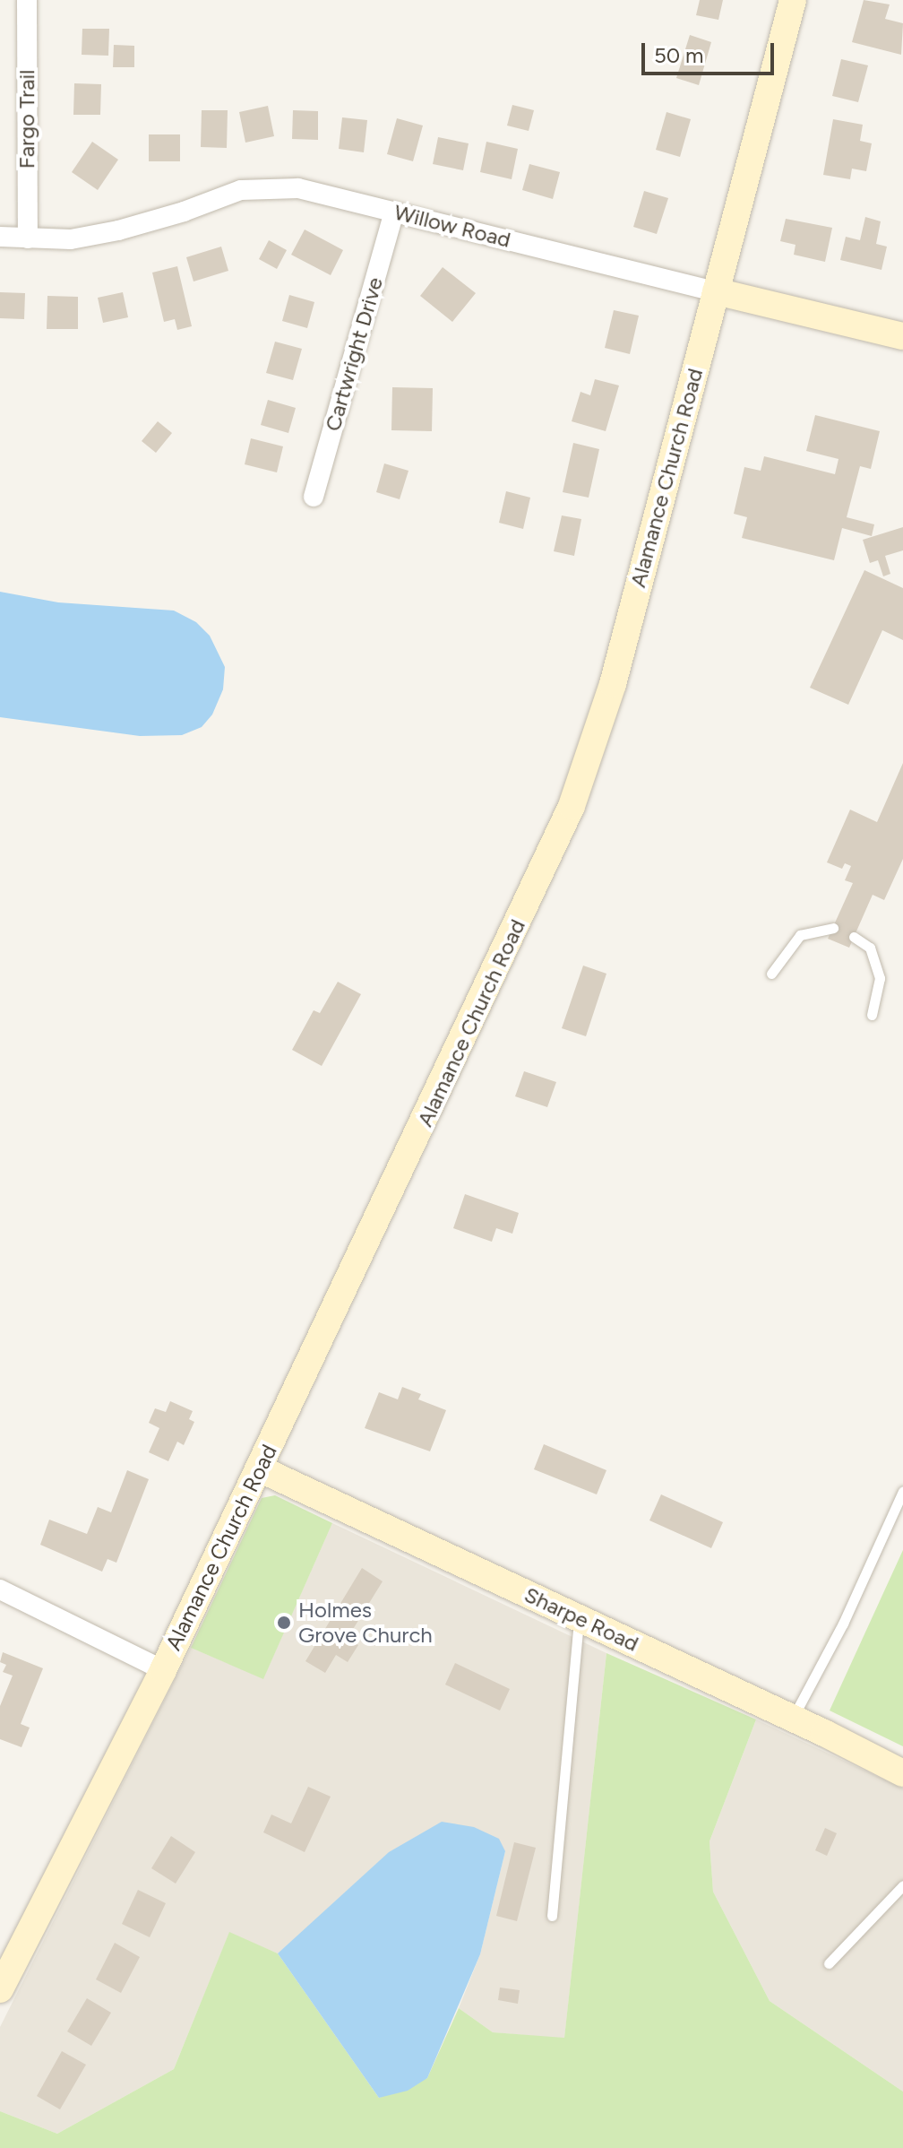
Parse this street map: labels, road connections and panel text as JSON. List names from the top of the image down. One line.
{"streets":{"main road":["Willow Road","Alamance Church Road","Sharpe Road"],"street":["Fargo Trail","Cartwright Drive"]},"crossings":[["Fargo Trail","Willow Road"],["Willow Road","Cartwright Drive"],["Willow Road","Alamance Church Road"],["Alamance Church Road","Sharpe Road"]],"places":["Holmes Grove Church"],"scale_bar":"50 m"}
